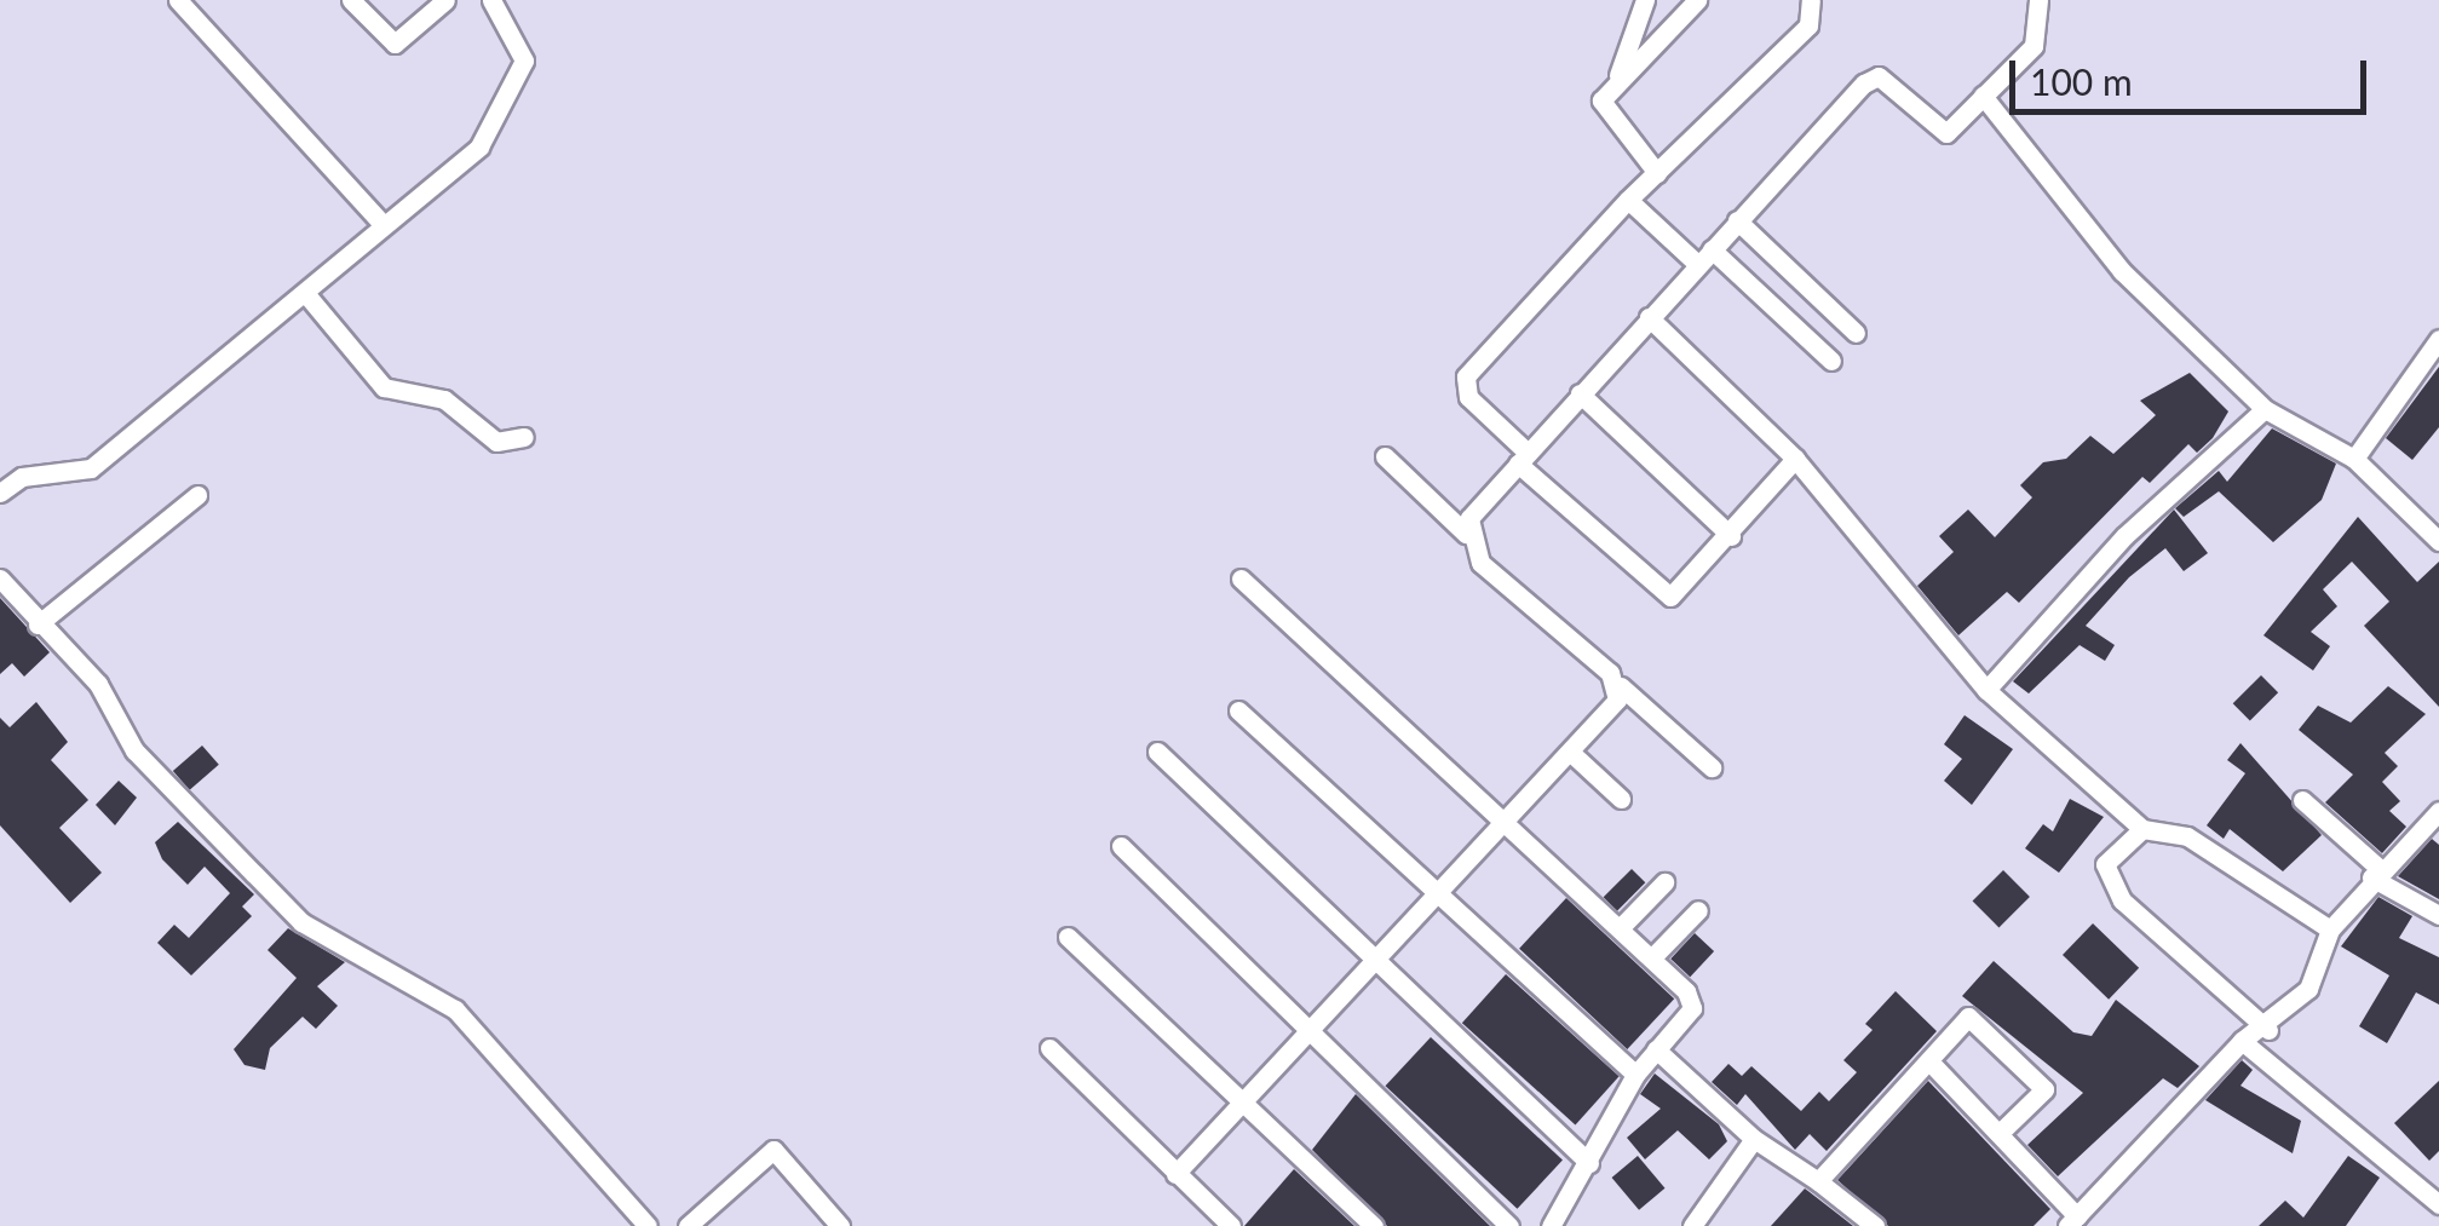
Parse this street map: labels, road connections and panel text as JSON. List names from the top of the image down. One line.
{"scale_bar":"100 m"}
